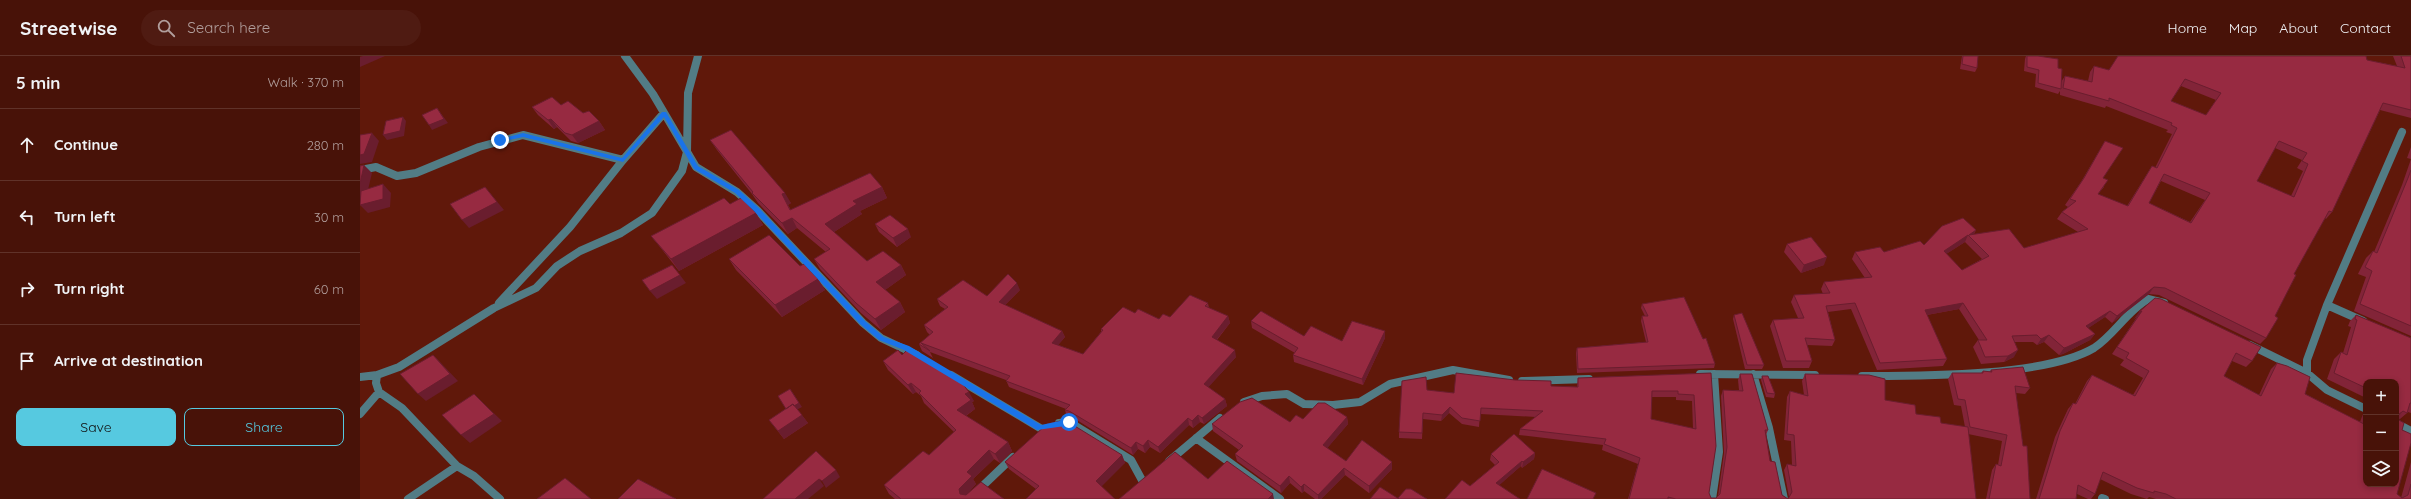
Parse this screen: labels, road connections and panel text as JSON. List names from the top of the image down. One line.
{"page":{"header":"Streetwise","search":"Search here","nav":["Home","Map","About","Contact"],"heading":["5 min","Walk · 370 m"],"list":[["Continue","280 m"],["Turn left","30 m"],["Turn right","60 m"],"Arrive at destination"],"map_buttons":["+","−"],"buttons":["Save","Share"]}}
